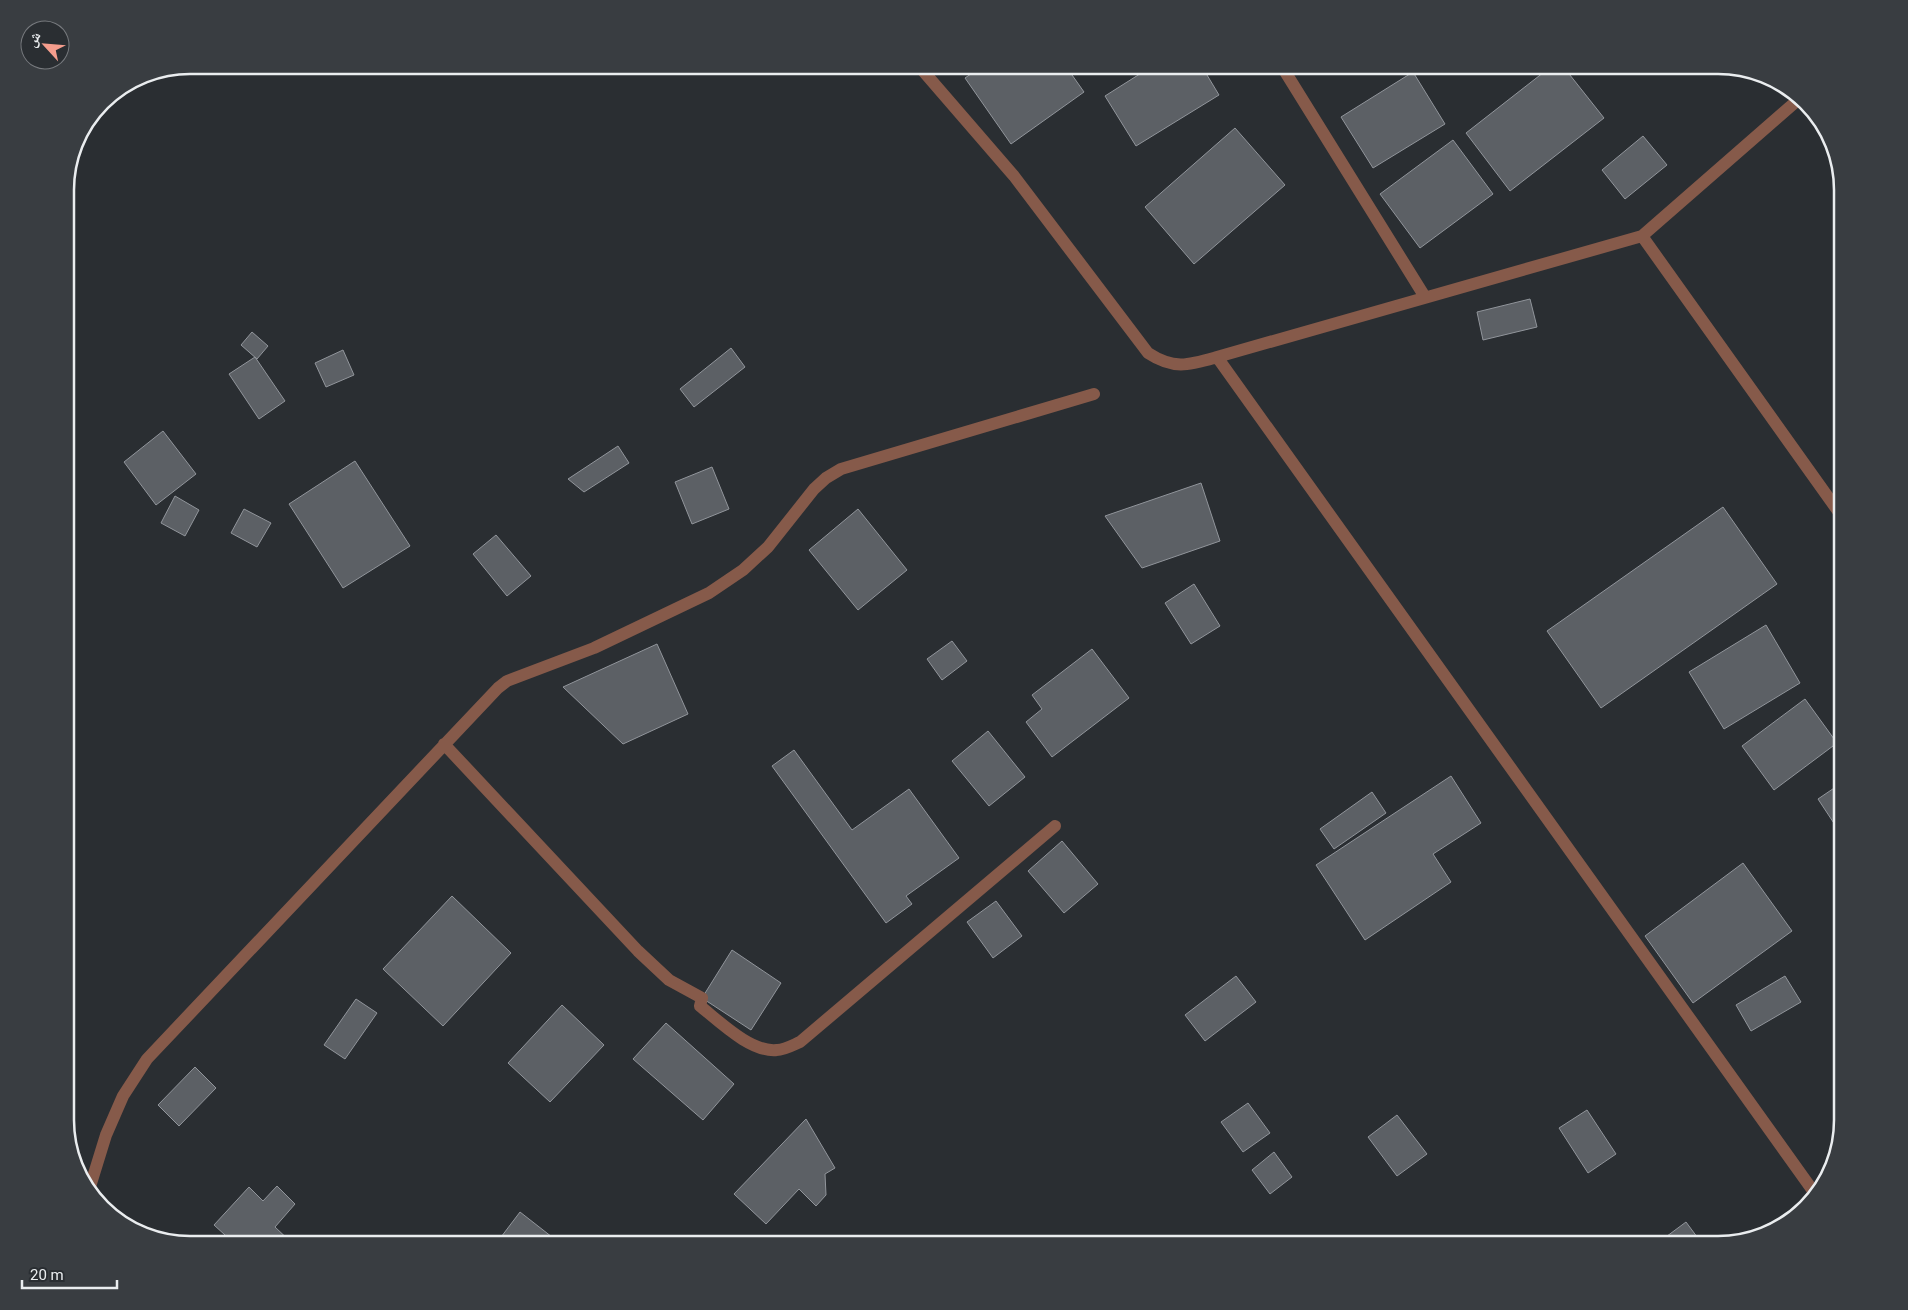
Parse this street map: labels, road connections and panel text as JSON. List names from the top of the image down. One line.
{"scale_bar":"20 m","north":"top left"}
